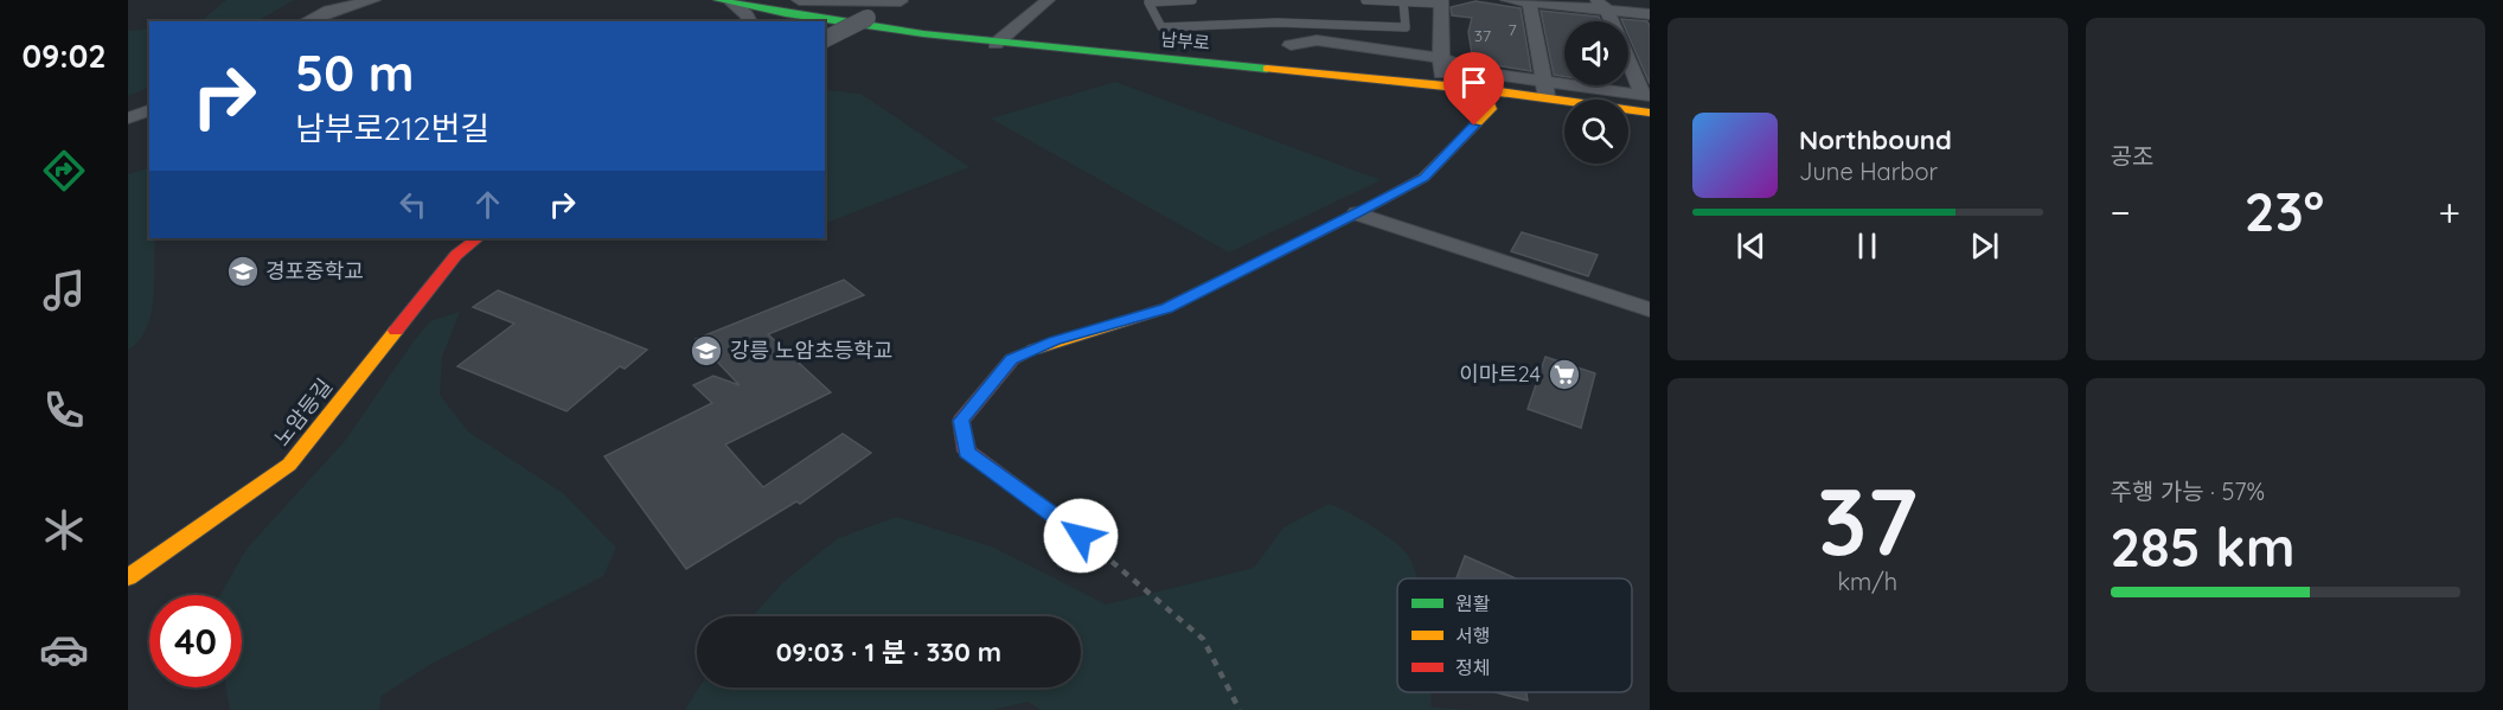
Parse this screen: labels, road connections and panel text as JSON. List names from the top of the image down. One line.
{"streets":{"street":["남부로","노암등길"]},"places":{"school or university":["경포중학교","강릉 노암초등학교"],"supermarket":["이마트24"]},"house_numbers":["7","37"],"legend":["원활","서행","정체"],"page":{"tabs":"09:02","tile":["공조",["37","km/h"],["주행 가능 · 57%","285 km"]],"turn":["50 m","남부로212번길"],"song":["Northbound","June Harbor"],"heat":["−","23°","+"],"limit":"40","trip":"09:03 · 1 분 · 330 m"}}
